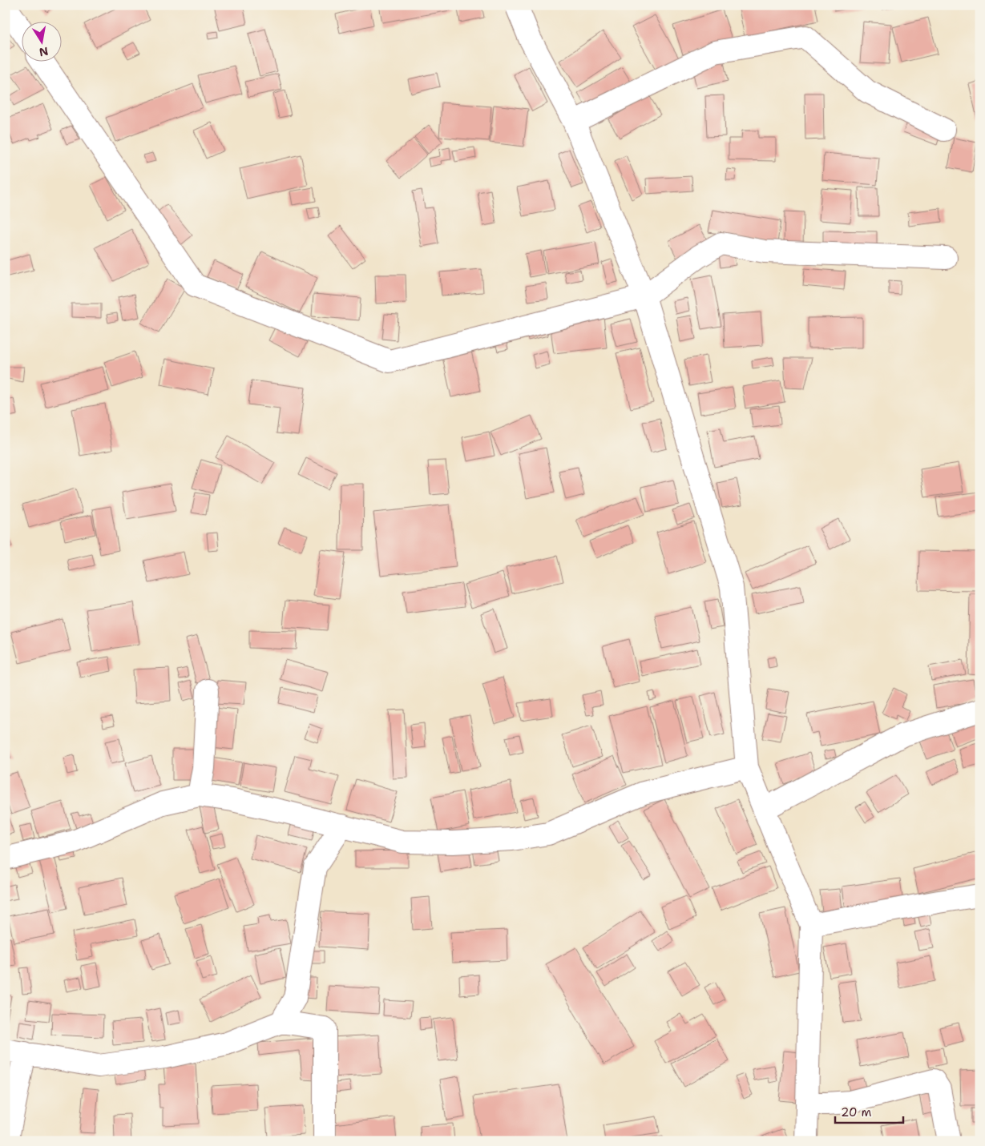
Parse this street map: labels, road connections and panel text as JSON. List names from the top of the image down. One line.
{"scale_bar":"20 m","north":"bottom"}
